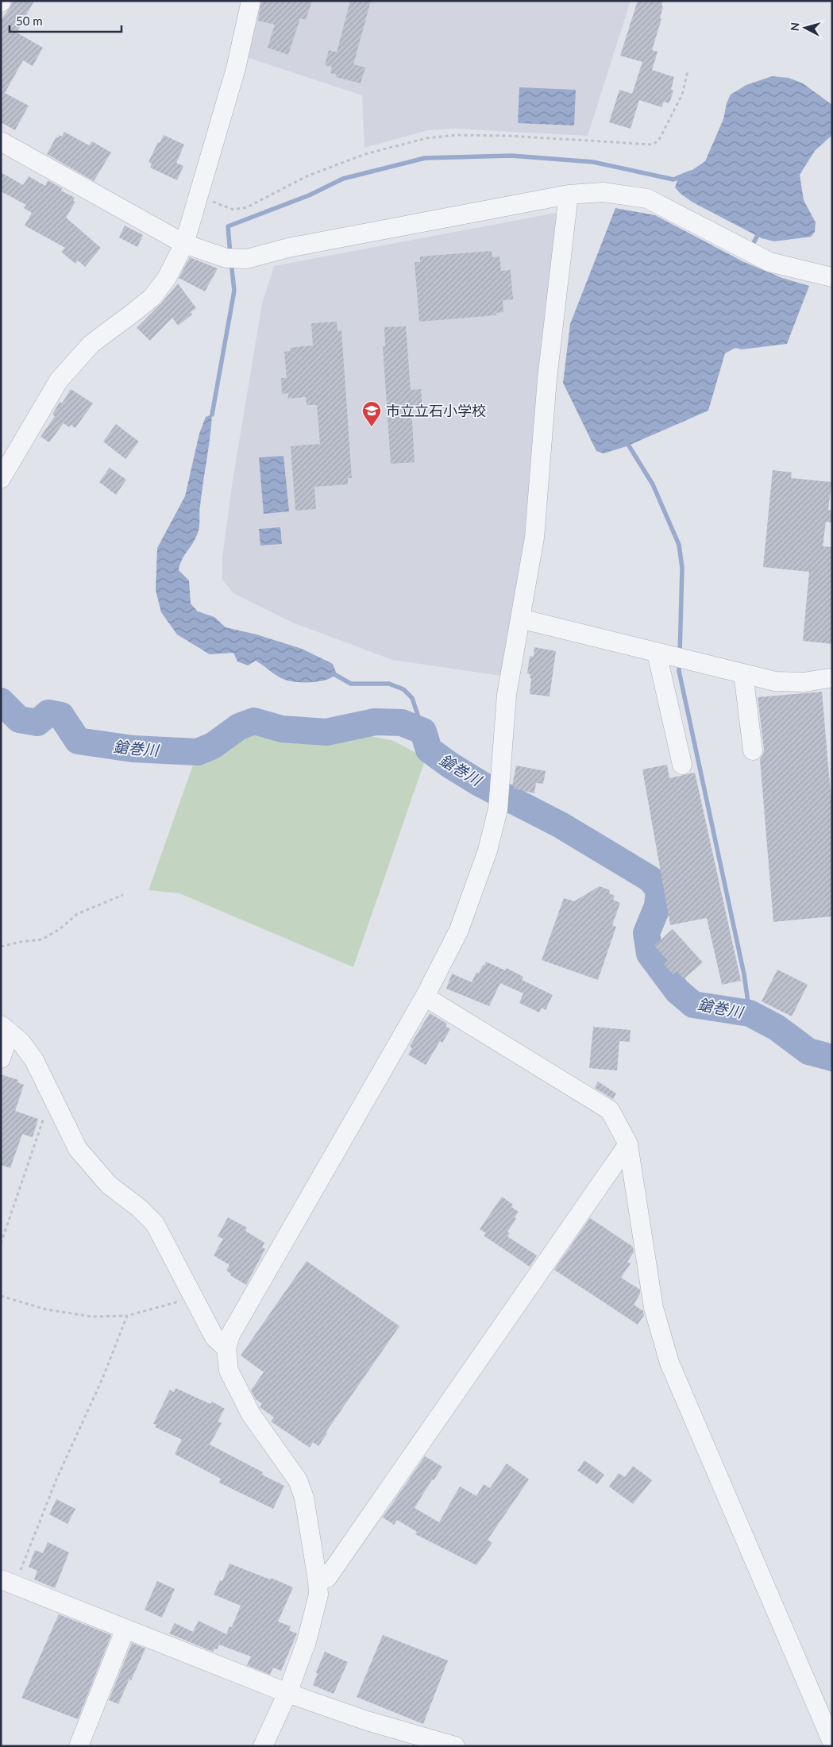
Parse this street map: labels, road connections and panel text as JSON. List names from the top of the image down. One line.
{"water":["鎗巻川"],"places":{"school or university":["市立立石小学校"]},"scale_bar":"50 m","north":"left"}
